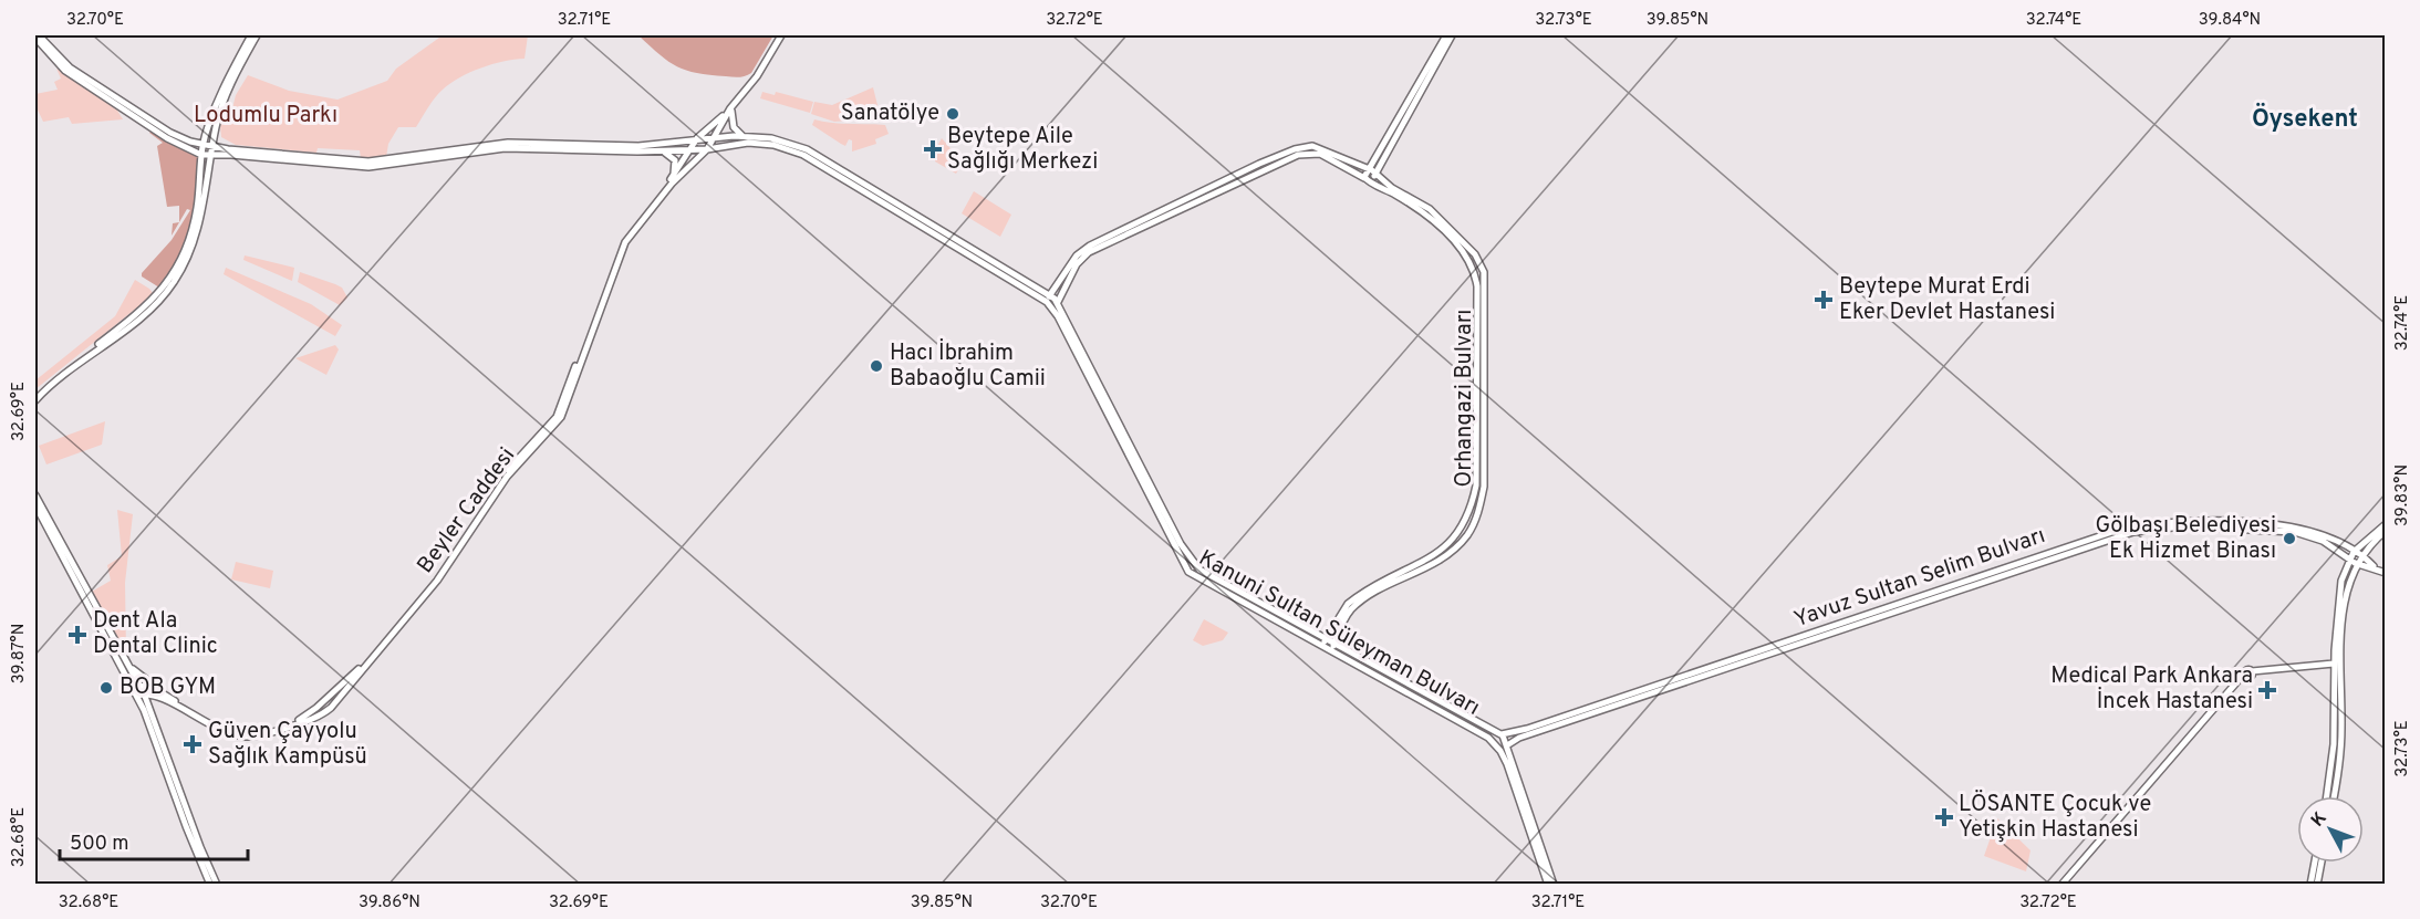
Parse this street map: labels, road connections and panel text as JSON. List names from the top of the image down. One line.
{"streets":{"main road":["Orhangazi Bulvarı","Beyler Caddesi","Yavuz Sultan Selim Bulvarı","Kanuni Sultan Süleyman Bulvarı"]},"crossings":[["Orhangazi Bulvarı","Kanuni Sultan Süleyman Bulvarı"],["Yavuz Sultan Selim Bulvarı","Kanuni Sultan Süleyman Bulvarı"]],"districts":["Öysekent"],"parks":["Lodumlu Parkı"],"places":{"other":["Sanatölye","Hacı İbrahim Babaoğlu Camii","Gölbaşı Belediyesi Ek Hizmet Binası","BOB GYM"],"health":["Beytepe Aile Sağlığı Merkezi","Beytepe Murat Erdi Eker Devlet Hastanesi","Dent Ala Dental Clinic","Medical Park Ankara İncek Hastanesi","Güven Çayyolu Sağlık Kampüsü","LÖSANTE Çocuk ve Yetişkin Hastanesi"]},"scale_bar":"500 m","north":"top left","coordinates":["32.70°E","32.71°E","32.72°E","32.73°E","39.85°N","32.74°E","39.84°N","32.69°E","39.83°N","39.87°N","32.68°E","39.86°N"]}
